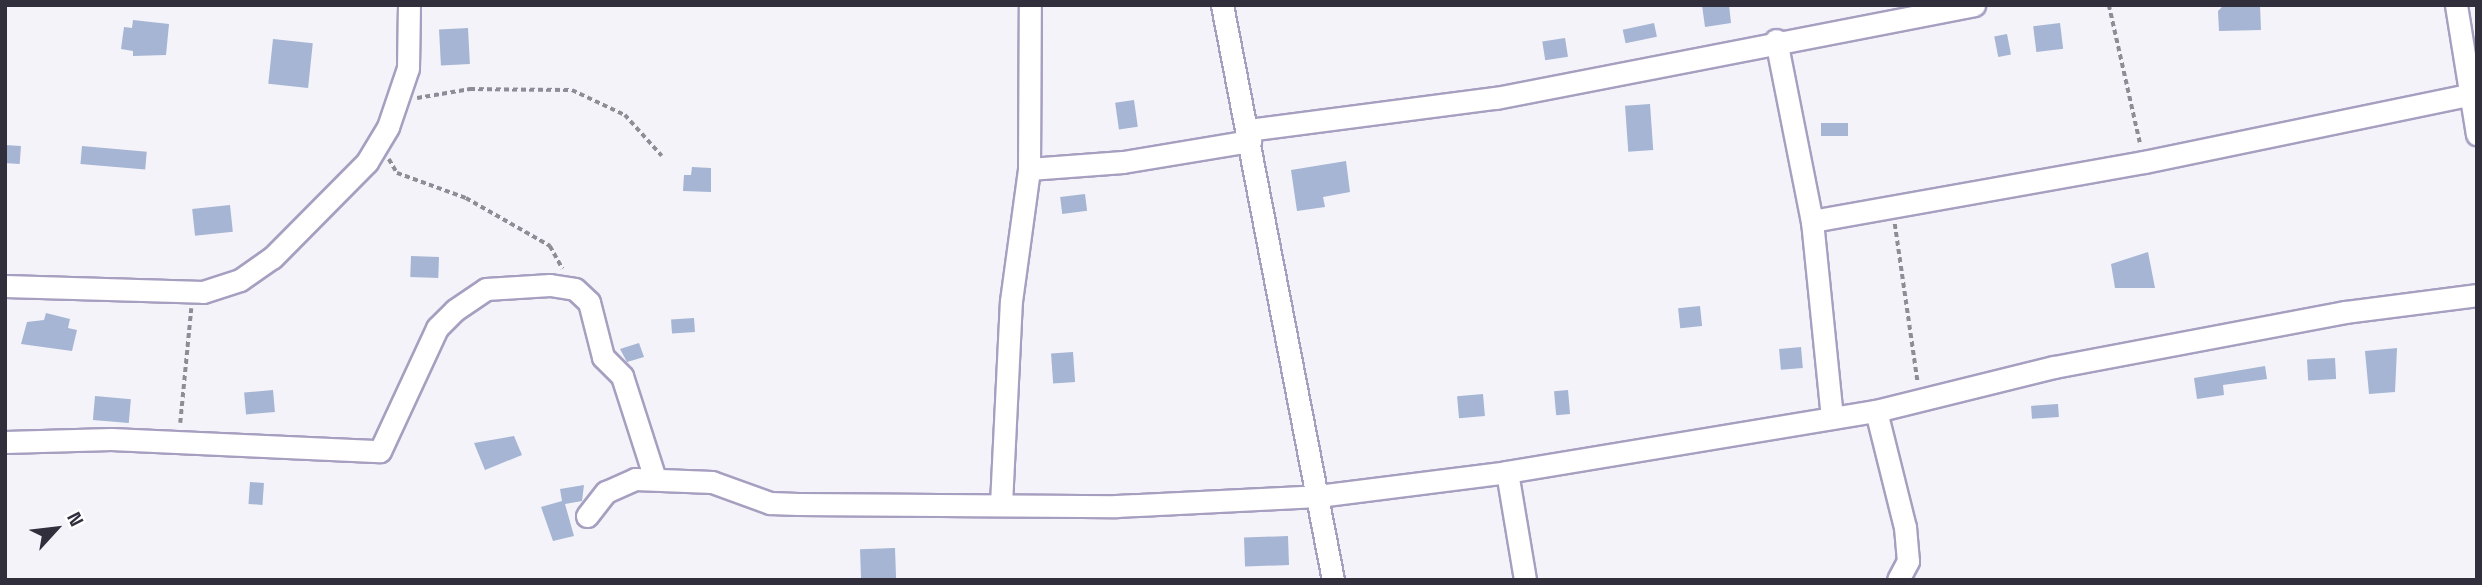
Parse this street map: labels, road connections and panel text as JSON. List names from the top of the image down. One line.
{"north":"top right"}
